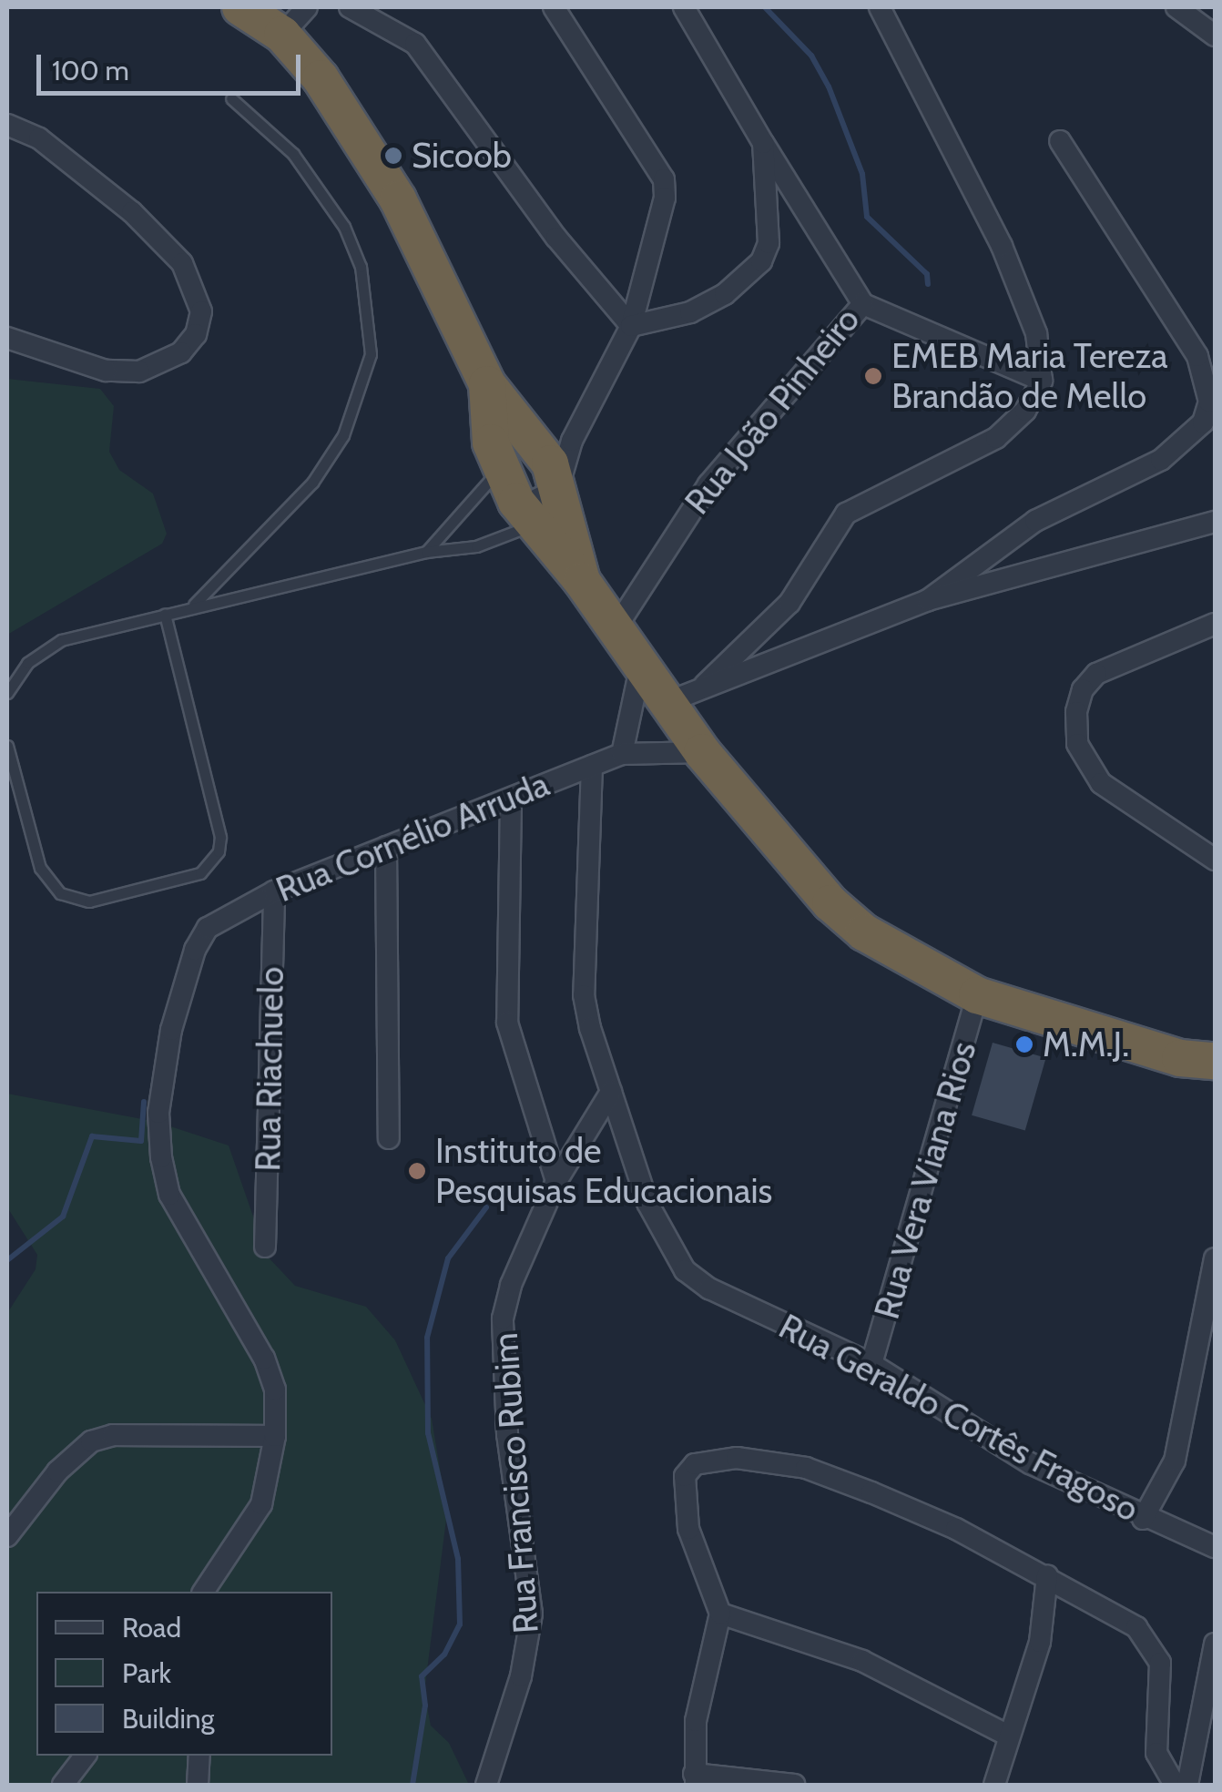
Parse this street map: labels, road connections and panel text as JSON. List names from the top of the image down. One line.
{"streets":{"street":["Rua João Pinheiro","Rua Cornélio Arruda","Rua Riachuelo","Rua Vera Viana Rios","Rua Geraldo Cortês Fragoso","Rua Francisco Rubim"]},"crossings":[["Rua Cornélio Arruda","Rua Riachuelo"],["Rua Cornélio Arruda","Rua Geraldo Cortês Fragoso"],["Rua Vera Viana Rios","Rua Geraldo Cortês Fragoso"],["Rua Geraldo Cortês Fragoso","Rua Francisco Rubim"]],"places":["Sicoob","EMEB Maria Tereza Brandão de Mello","M.M.J.","Instituto de Pesquisas Educacionais"],"legend":["Road","Park","Building"],"scale_bar":"100 m"}
